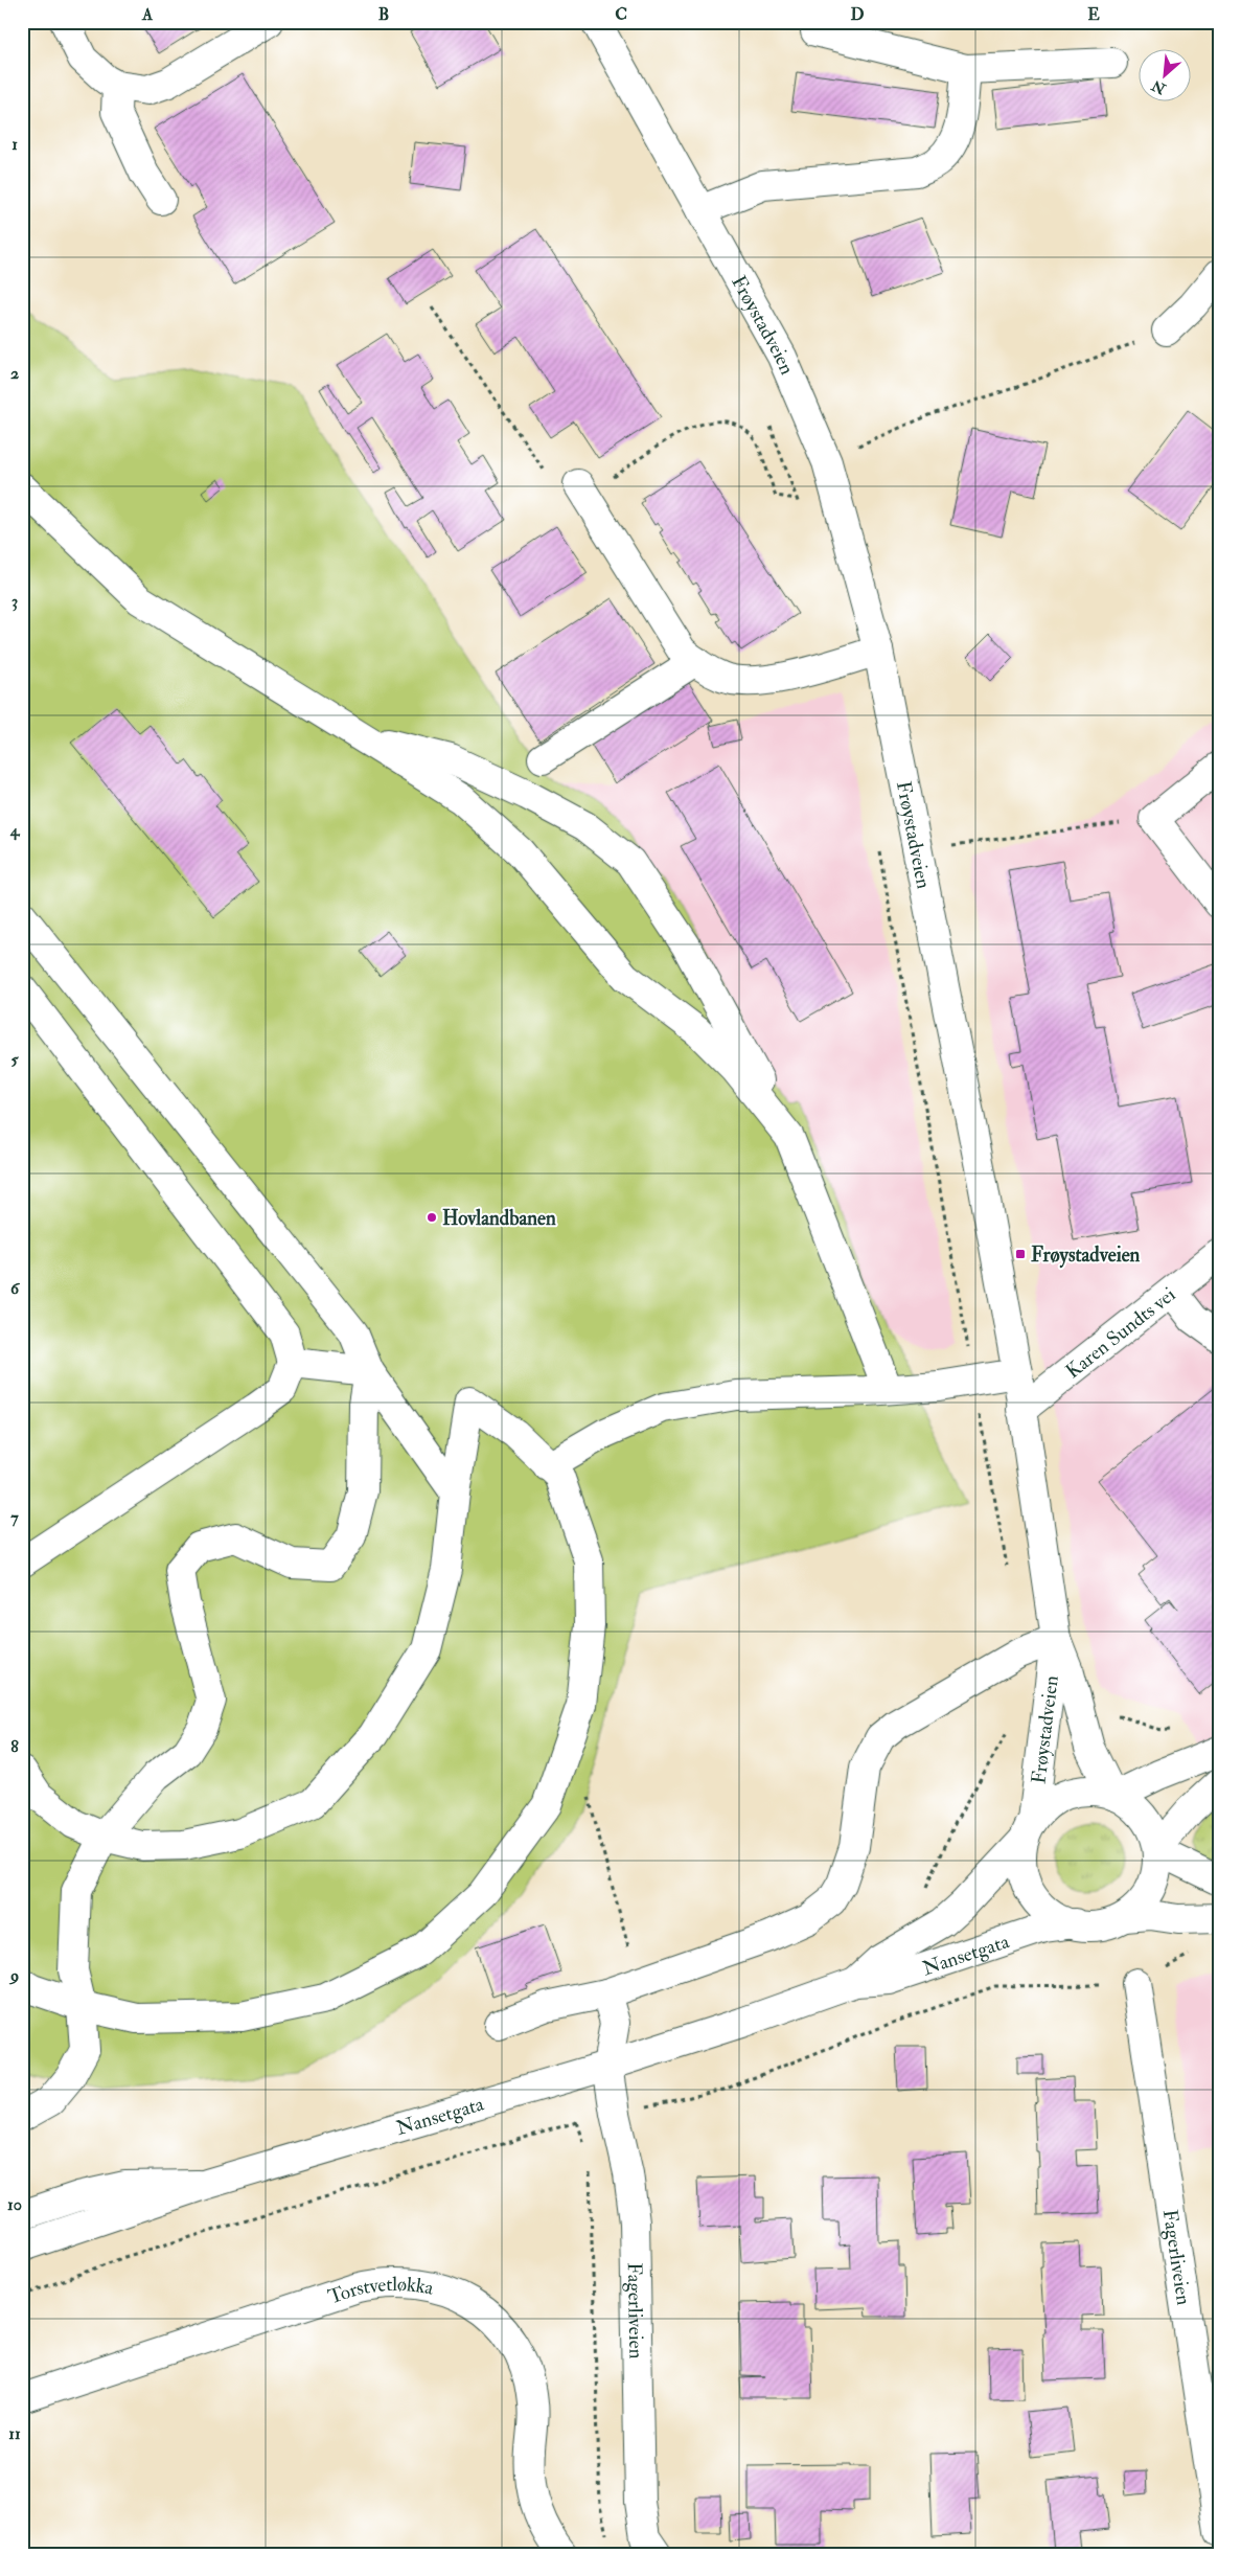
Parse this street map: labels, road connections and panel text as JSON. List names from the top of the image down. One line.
{"streets":{"street":["Frøystadveien","Karen Sundts vei","Nansetgata","Fagerliveien","Torstvetløkka"]},"crossings":[["Frøystadveien","Karen Sundts vei"],["Frøystadveien","Nansetgata"],["Nansetgata","Fagerliveien"]],"places":{"other":["Hovlandbanen"],"transit":["Frøystadveien"]},"north":"bottom left","grid":{"columns":["A","B","C","D","E"],"rows":["1","2","3","4","5","6","7","8","9","10","11"]}}
